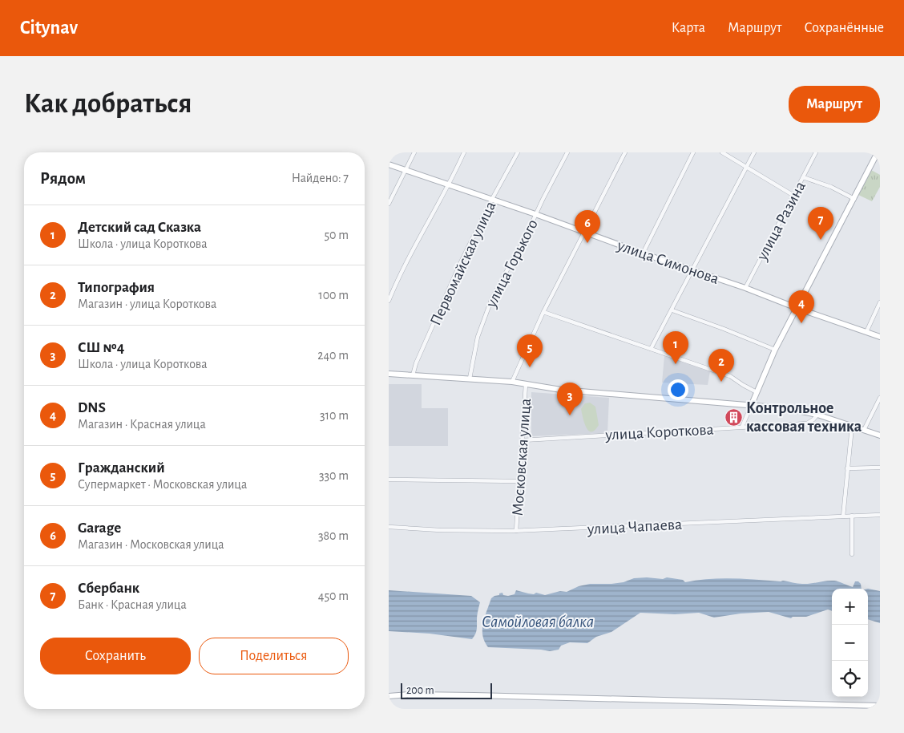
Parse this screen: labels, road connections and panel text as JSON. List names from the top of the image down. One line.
{"streets":{"street":["улица Разина","улица Симонова","Первомайская улица","улица Горького","улица Короткова","Московская улица","улица Чапаева"]},"crossings":[["улица Разина","улица Симонова"],["улица Симонова","Первомайская улица"],["улица Симонова","улица Горького"],["улица Симонова","Московская улица"],["улица Короткова","Московская улица"],["Московская улица","улица Чапаева"]],"water":["Самойловая балка"],"places":{"building":["Контрольное кассовая техника"]},"scale_bar":"200 m","page":{"header":"Citynav","nav":["Карта","Маршрут","Сохранённые"],"buttons":["Маршрут",["Сохранить","Поделиться"]],"title":"Как добраться","heading":["Рядом","Найдено: 7"],"list":[{"mark":"1","name":"Детский сад Сказка","note":"Школа · улица Короткова","value":"50 m"},{"mark":"2","name":"Типография","note":"Магазин · улица Короткова","value":"100 m"},{"mark":"3","name":"СШ №4","note":"Школа · улица Короткова","value":"240 m"},{"mark":"4","name":"DNS","note":"Магазин · Красная улица","value":"310 m"},{"mark":"5","name":"Гражданский","note":"Супермаркет · Московская улица","value":"330 m"},{"mark":"6","name":"Garage","note":"Магазин · Московская улица","value":"380 m"},{"mark":"7","name":"Сбербанк","note":"Банк · Красная улица","value":"450 m"}],"pins":["7","6","4","1","5","2","3"],"map_buttons":["+","−"],"scale":"200 m"}}
